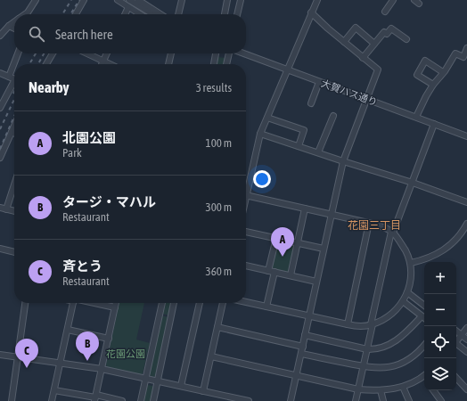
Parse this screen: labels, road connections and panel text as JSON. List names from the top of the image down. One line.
{"streets":{"street":["大賀ハス通り"]},"districts":["花園三丁目"],"parks":["花園公園"],"page":{"search":"Search here","heading":["Nearby","3 results"],"list":[{"mark":"A","name":"北園公園","note":"Park","value":"100 m"},{"mark":"B","name":"タージ・マハル","note":"Restaurant","value":"300 m"},{"mark":"C","name":"斉とう","note":"Restaurant","value":"360 m"}],"pins":["A","B","C"],"map_buttons":["+","−"]}}
